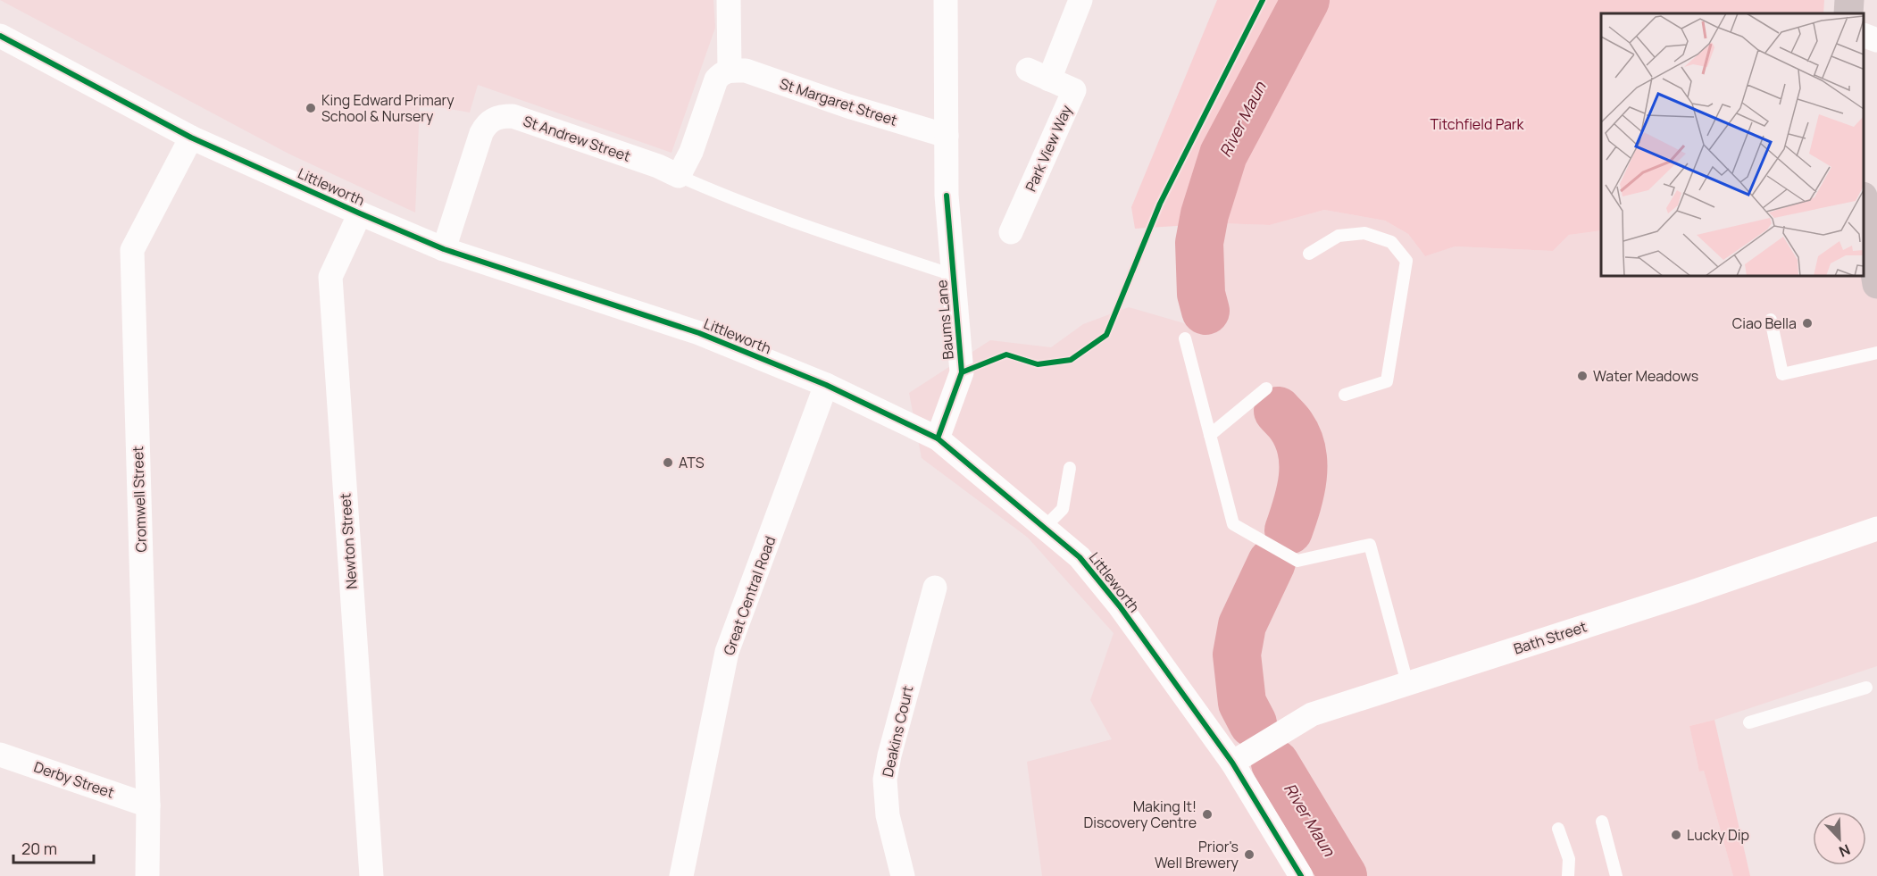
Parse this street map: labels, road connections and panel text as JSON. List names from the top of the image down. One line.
{"streets":{"street":["St Margaret Street","St Andrew Street","Park View Way","Littleworth","Baums Lane","Cromwell Street","Newton Street","Great Central Road","Bath Street","Deakins Court","Derby Street"]},"crossings":[["St Margaret Street","Baums Lane"],["St Andrew Street","Littleworth"],["Littleworth","Baums Lane"],["Littleworth","Cromwell Street"],["Littleworth","Newton Street"],["Littleworth","Great Central Road"],["Littleworth","Bath Street"],["Cromwell Street","Derby Street"]],"water":["River Maun"],"parks":["Titchfield Park"],"places":["King Edward Primary School & Nursery","Ciao Bella","Water Meadows","ATS","Making It! Discovery Centre","Lucky Dip","Prior's Well Brewery"],"scale_bar":"20 m","north":"bottom right"}
